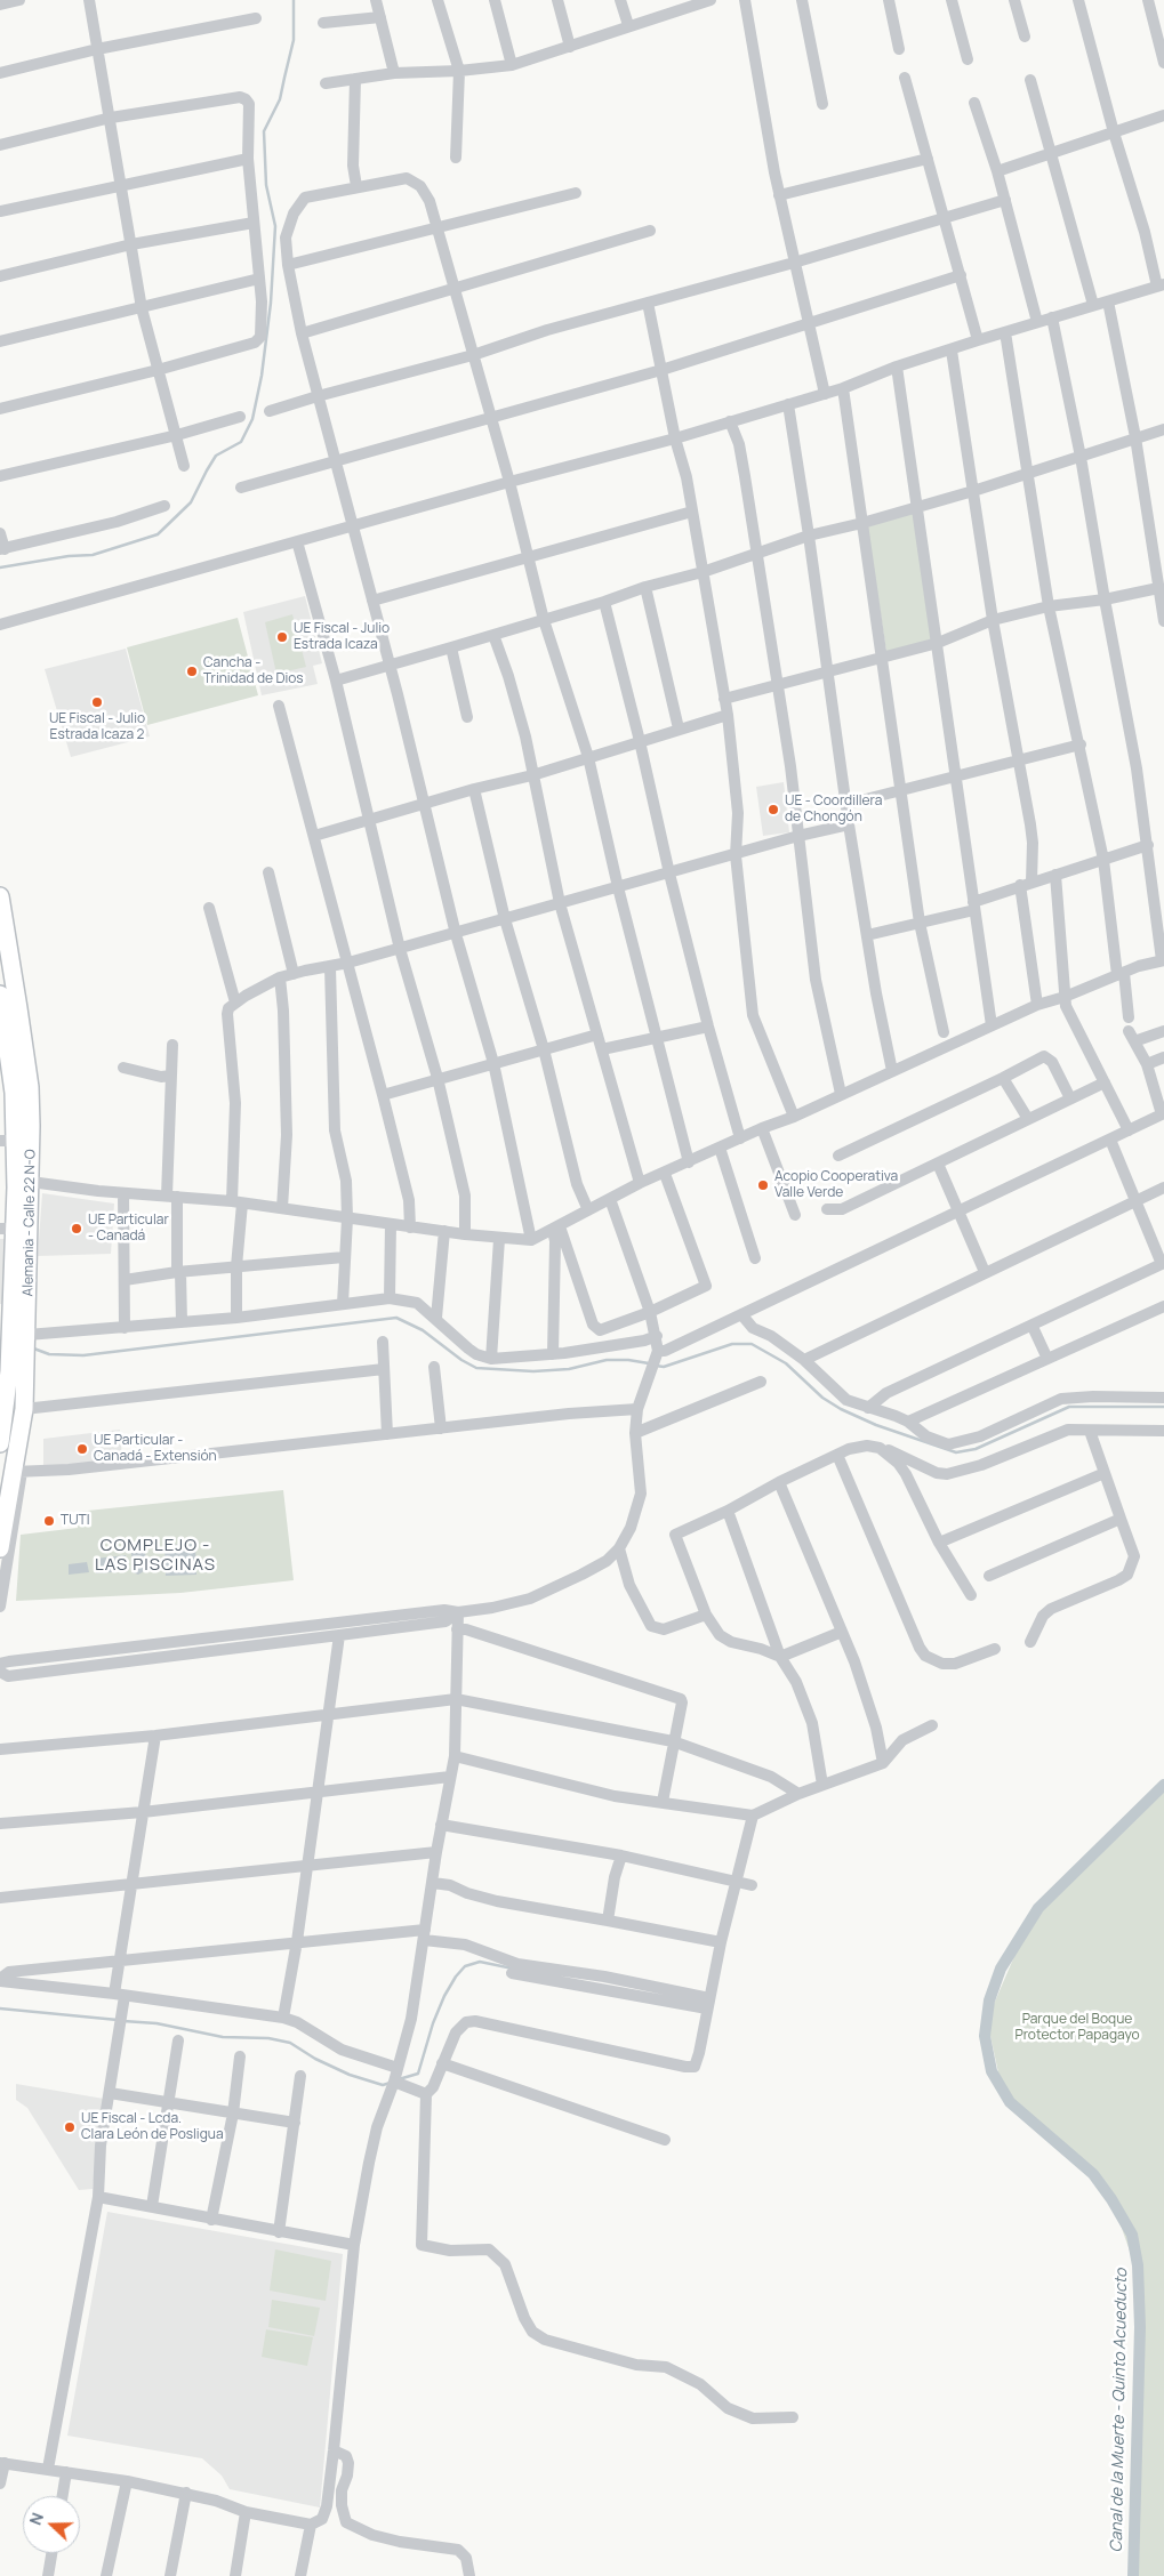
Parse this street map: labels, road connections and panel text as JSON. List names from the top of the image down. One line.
{"streets":{"street":["Alemania - Calle 22 N-O"]},"districts":["COMPLEJO - LAS PISCINAS"],"water":["Canal de la Muerte - Quinto Acueducto"],"parks":["Parque del Boque Protector Papagayo"],"places":["UE Fiscal - Julio Estrada Icaza","Cancha - Trinidad de Dios","UE Fiscal - Julio Estrada Icaza 2","UE - Coordillera de Chongón","Acopio Cooperativa Valle Verde","UE Particular - Canadá","UE Particular - Canadá - Extensión","TUTI","UE Fiscal - Lcda. Clara León de Posligua"],"north":"left"}
